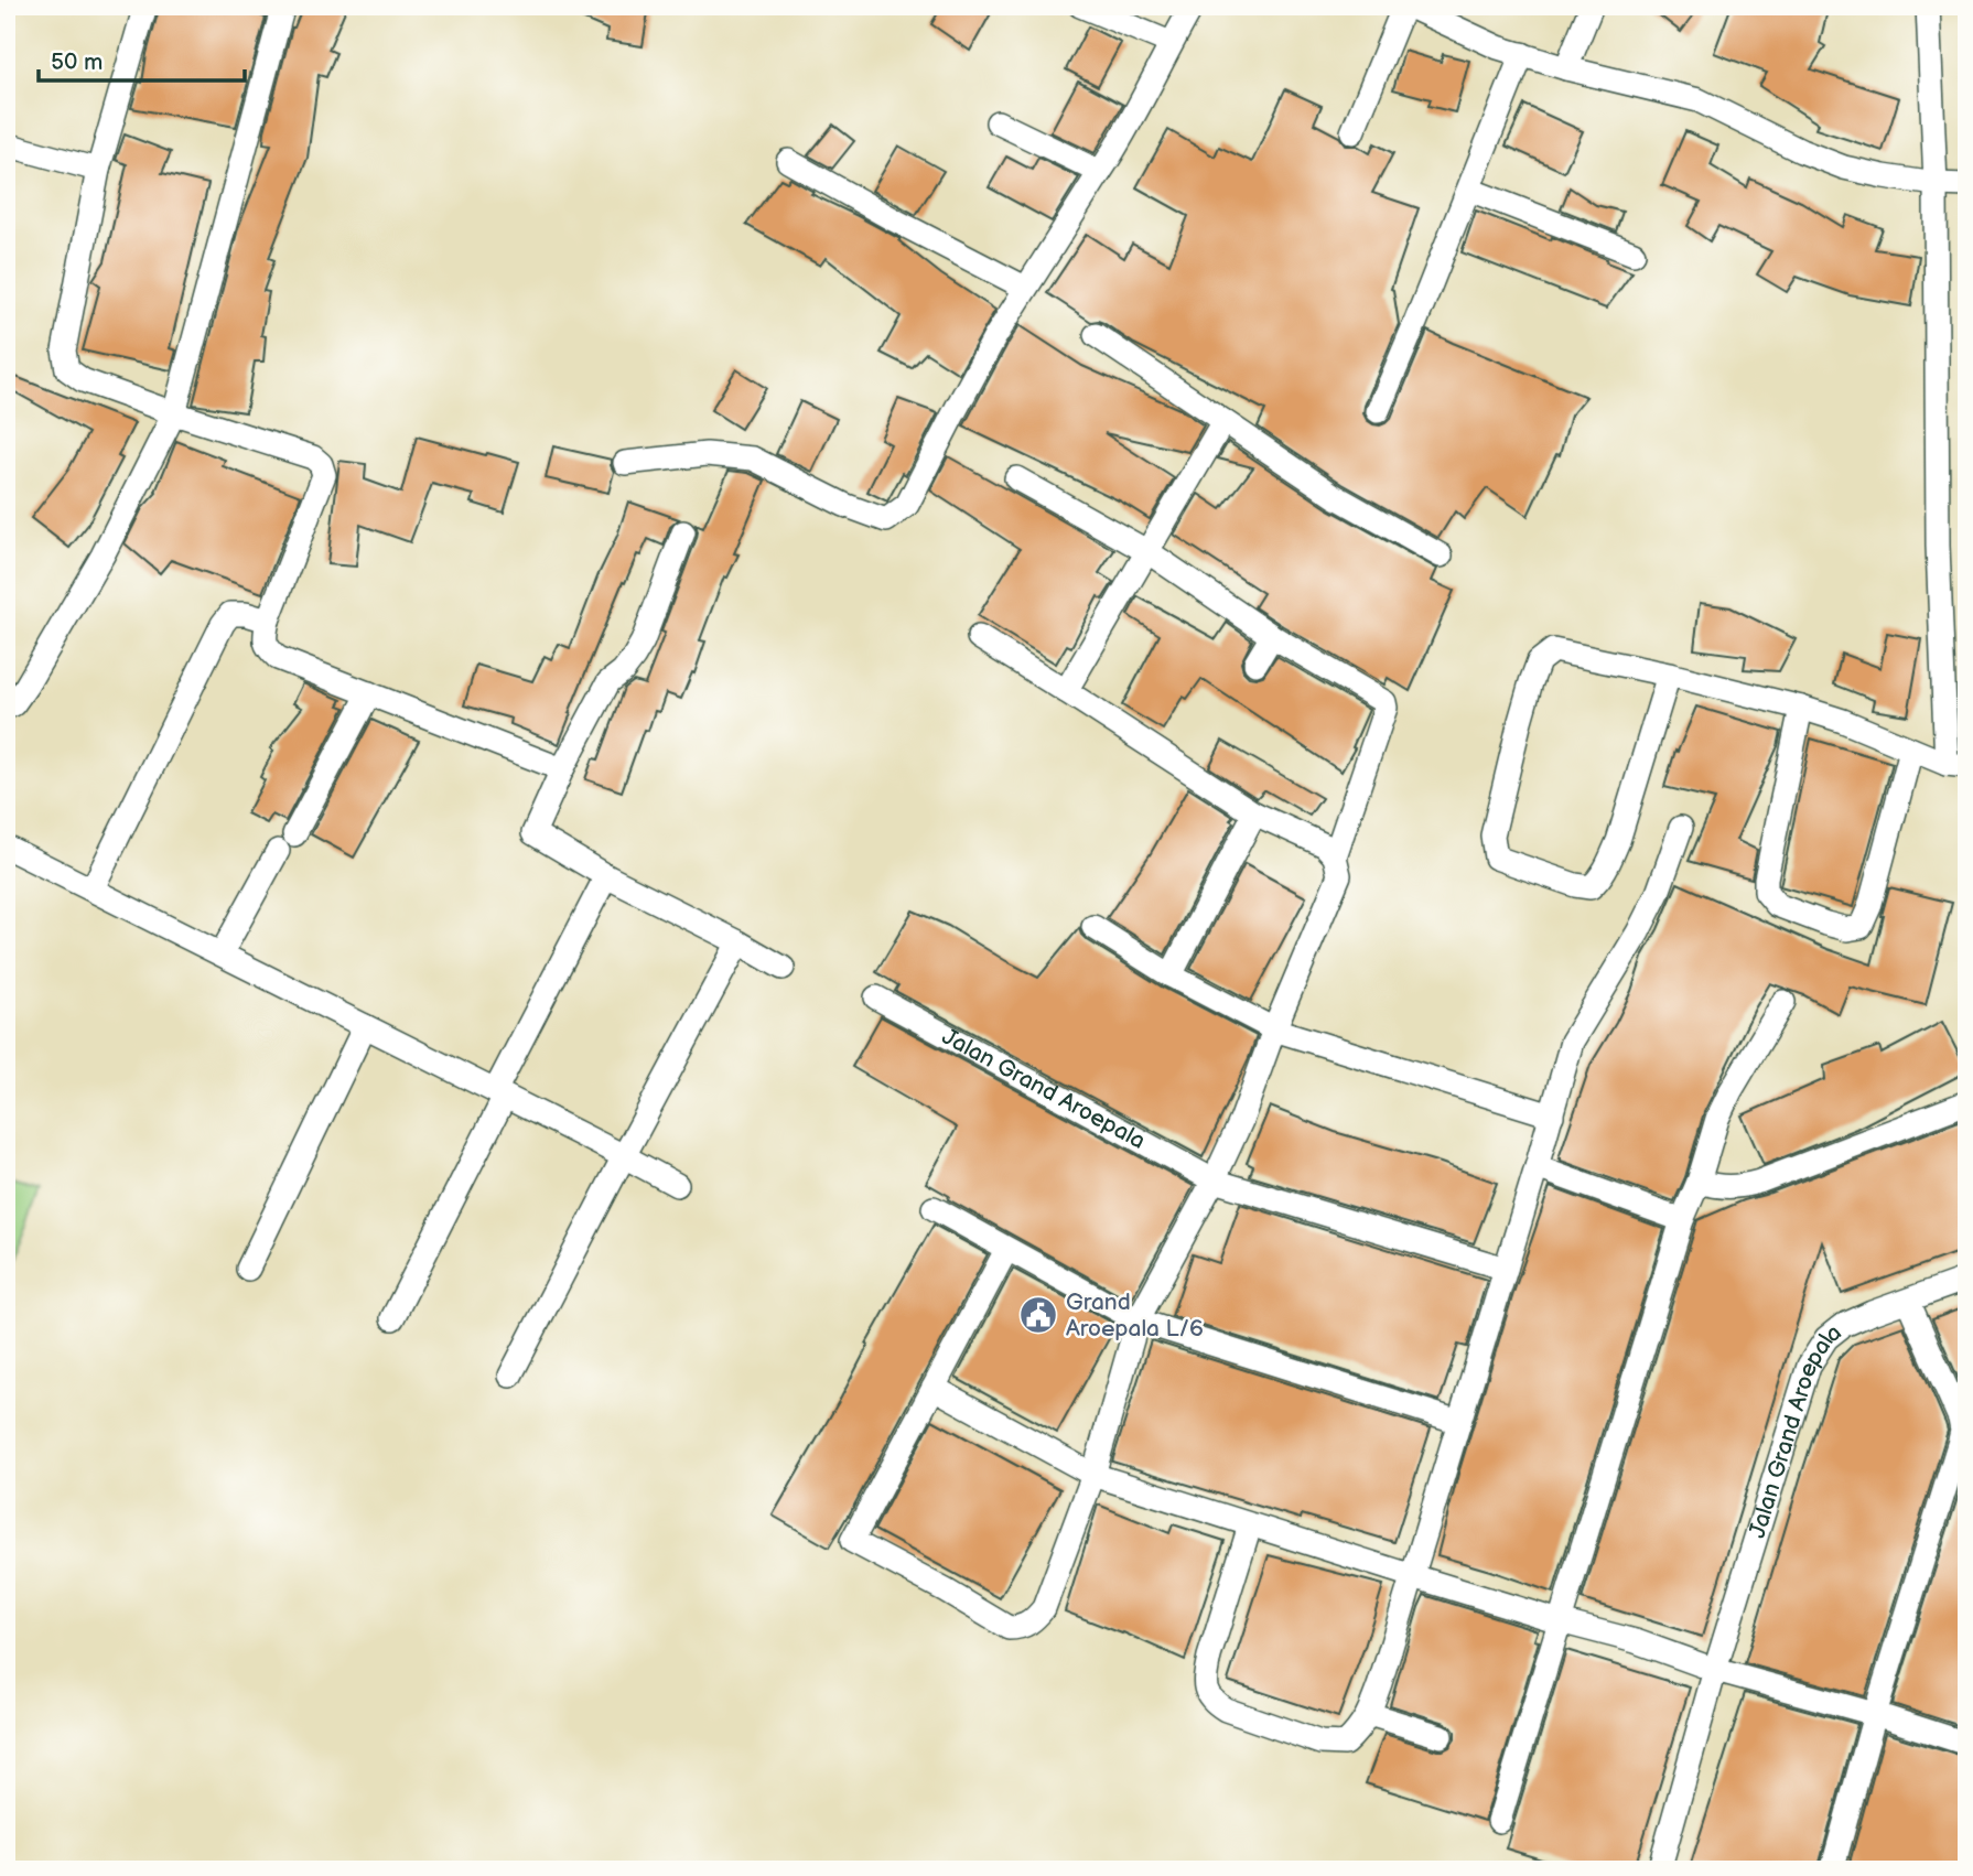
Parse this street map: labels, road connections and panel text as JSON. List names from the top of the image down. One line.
{"streets":{"street":["Jalan Grand Aroepala"]},"places":{"public building":["Grand Aroepala L/6"]},"scale_bar":"50 m"}
